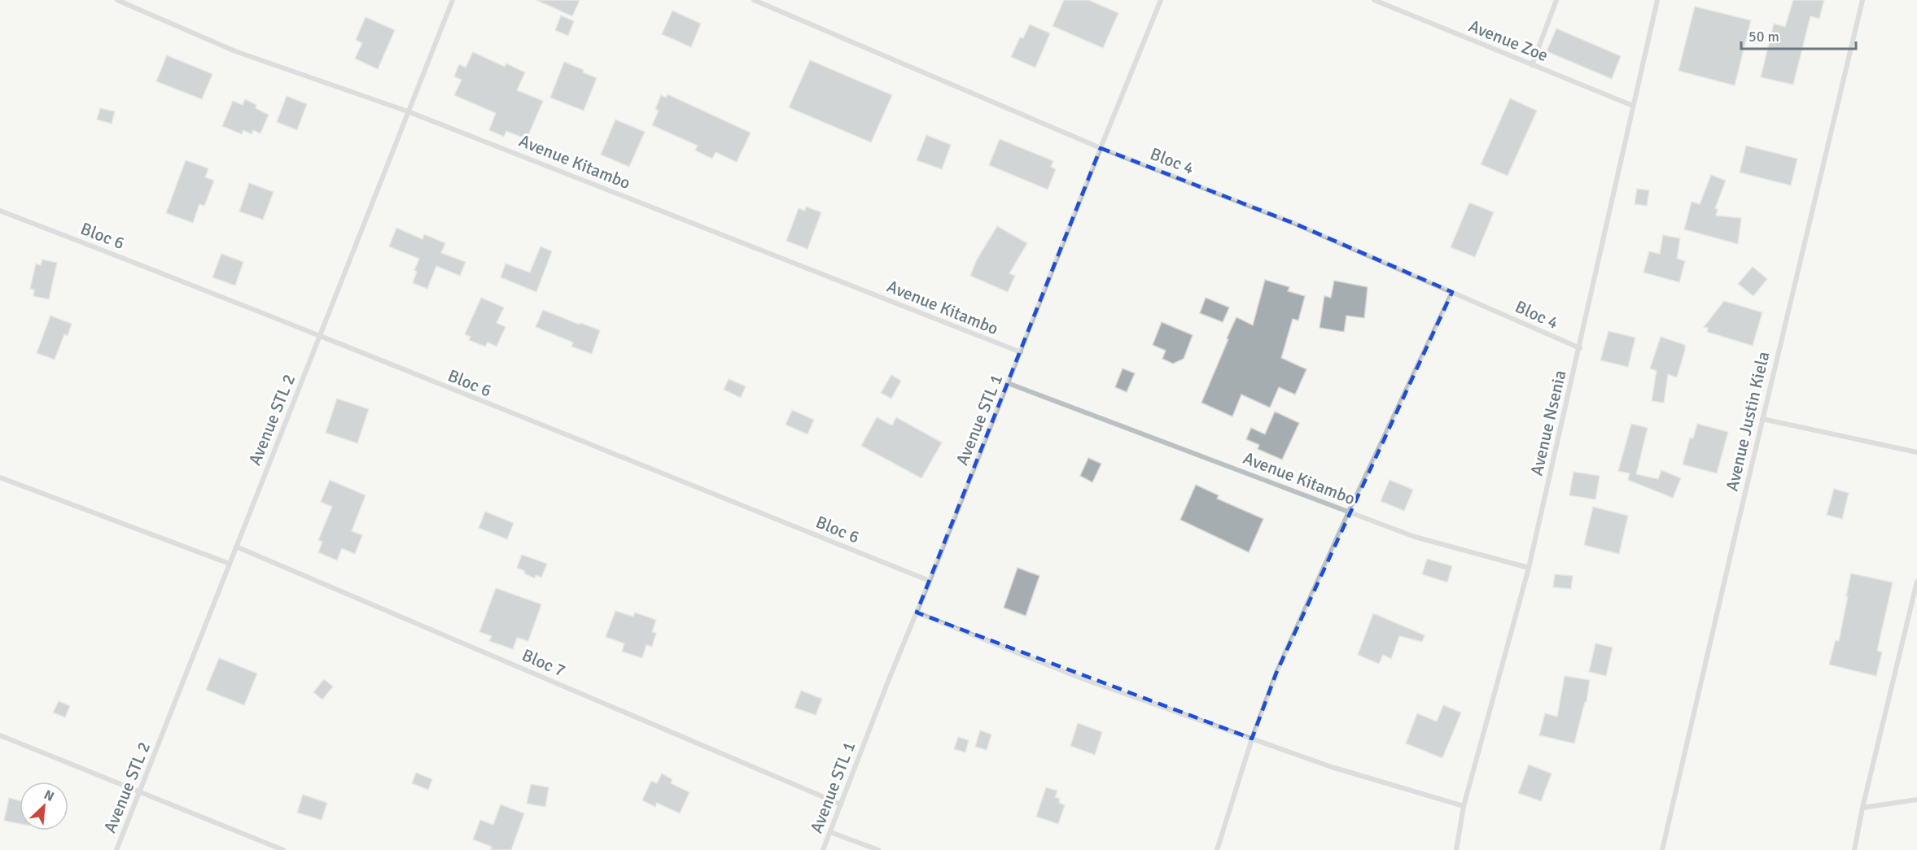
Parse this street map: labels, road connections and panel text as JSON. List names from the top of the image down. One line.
{"streets":{"street":["Avenue Zoe","Bloc 4","Avenue Kitambo","Bloc 6","Avenue STL 2","Avenue STL 1","Avenue Justin Kiela","Avenue Nsenia","Bloc 7"]},"crossings":[["Avenue Zoe","Avenue Nsenia"],["Bloc 4","Avenue STL 1"],["Bloc 4","Avenue Nsenia"],["Avenue Kitambo","Avenue STL 2"],["Avenue Kitambo","Avenue STL 1"],["Avenue Kitambo","Avenue Nsenia"],["Bloc 6","Avenue STL 2"],["Bloc 6","Avenue STL 1"],["Avenue STL 2","Bloc 7"],["Avenue STL 1","Bloc 7"]],"scale_bar":"50 m","north":"top right"}
